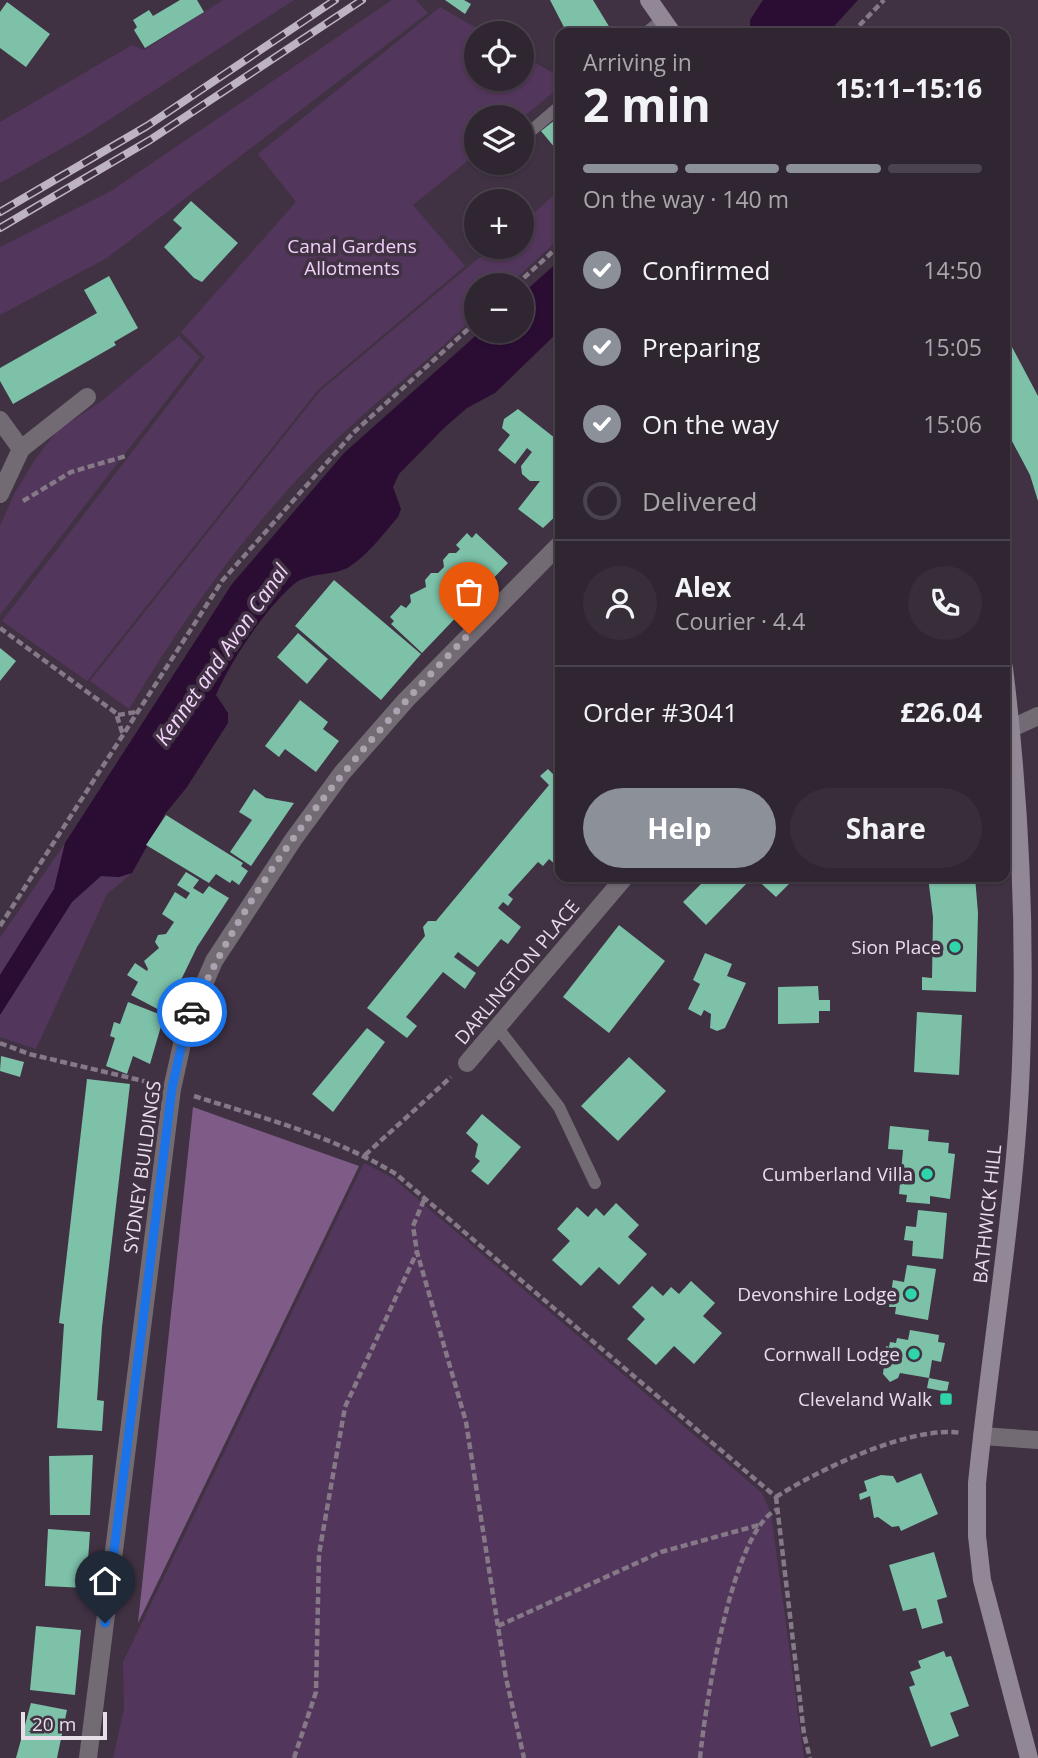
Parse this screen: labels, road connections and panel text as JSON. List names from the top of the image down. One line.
{"streets":{"street":["DARLINGTON PLACE","SYDNEY BUILDINGS","BATHWICK HILL"]},"water":["Kennet and Avon Canal"],"parks":["Canal Gardens Allotments"],"places":{"other":["Sion Place","Cumberland Villa","Devonshire Lodge","Cornwall Lodge"],"transit":["Cleveland Walk"]},"scale_bar":"20 m","page":{"map_buttons":["+","−"],"heading":["2 min","Arriving in","15:11–15:16"],"panel":["Alex","Courier · 4.4","Order #3041","£26.04"],"bar":"On the way · 140 m","list":[["Confirmed","14:50"],["Preparing","15:05"],["On the way","15:06"],"Delivered"],"buttons":["Help","Share"],"scale":"20 m"}}
